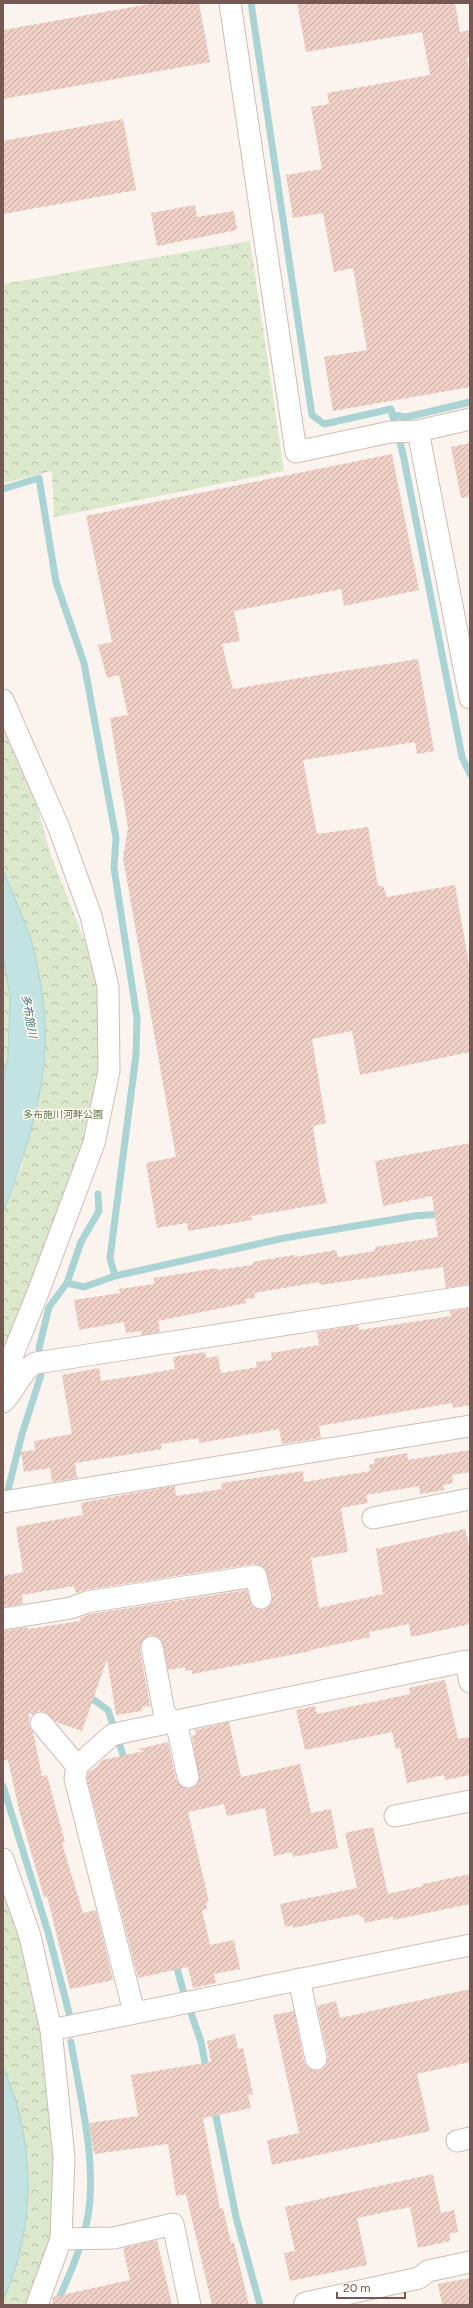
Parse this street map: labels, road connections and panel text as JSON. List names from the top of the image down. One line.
{"water":["多布施川"],"parks":["多布施川河畔公園"],"scale_bar":"20 m"}
